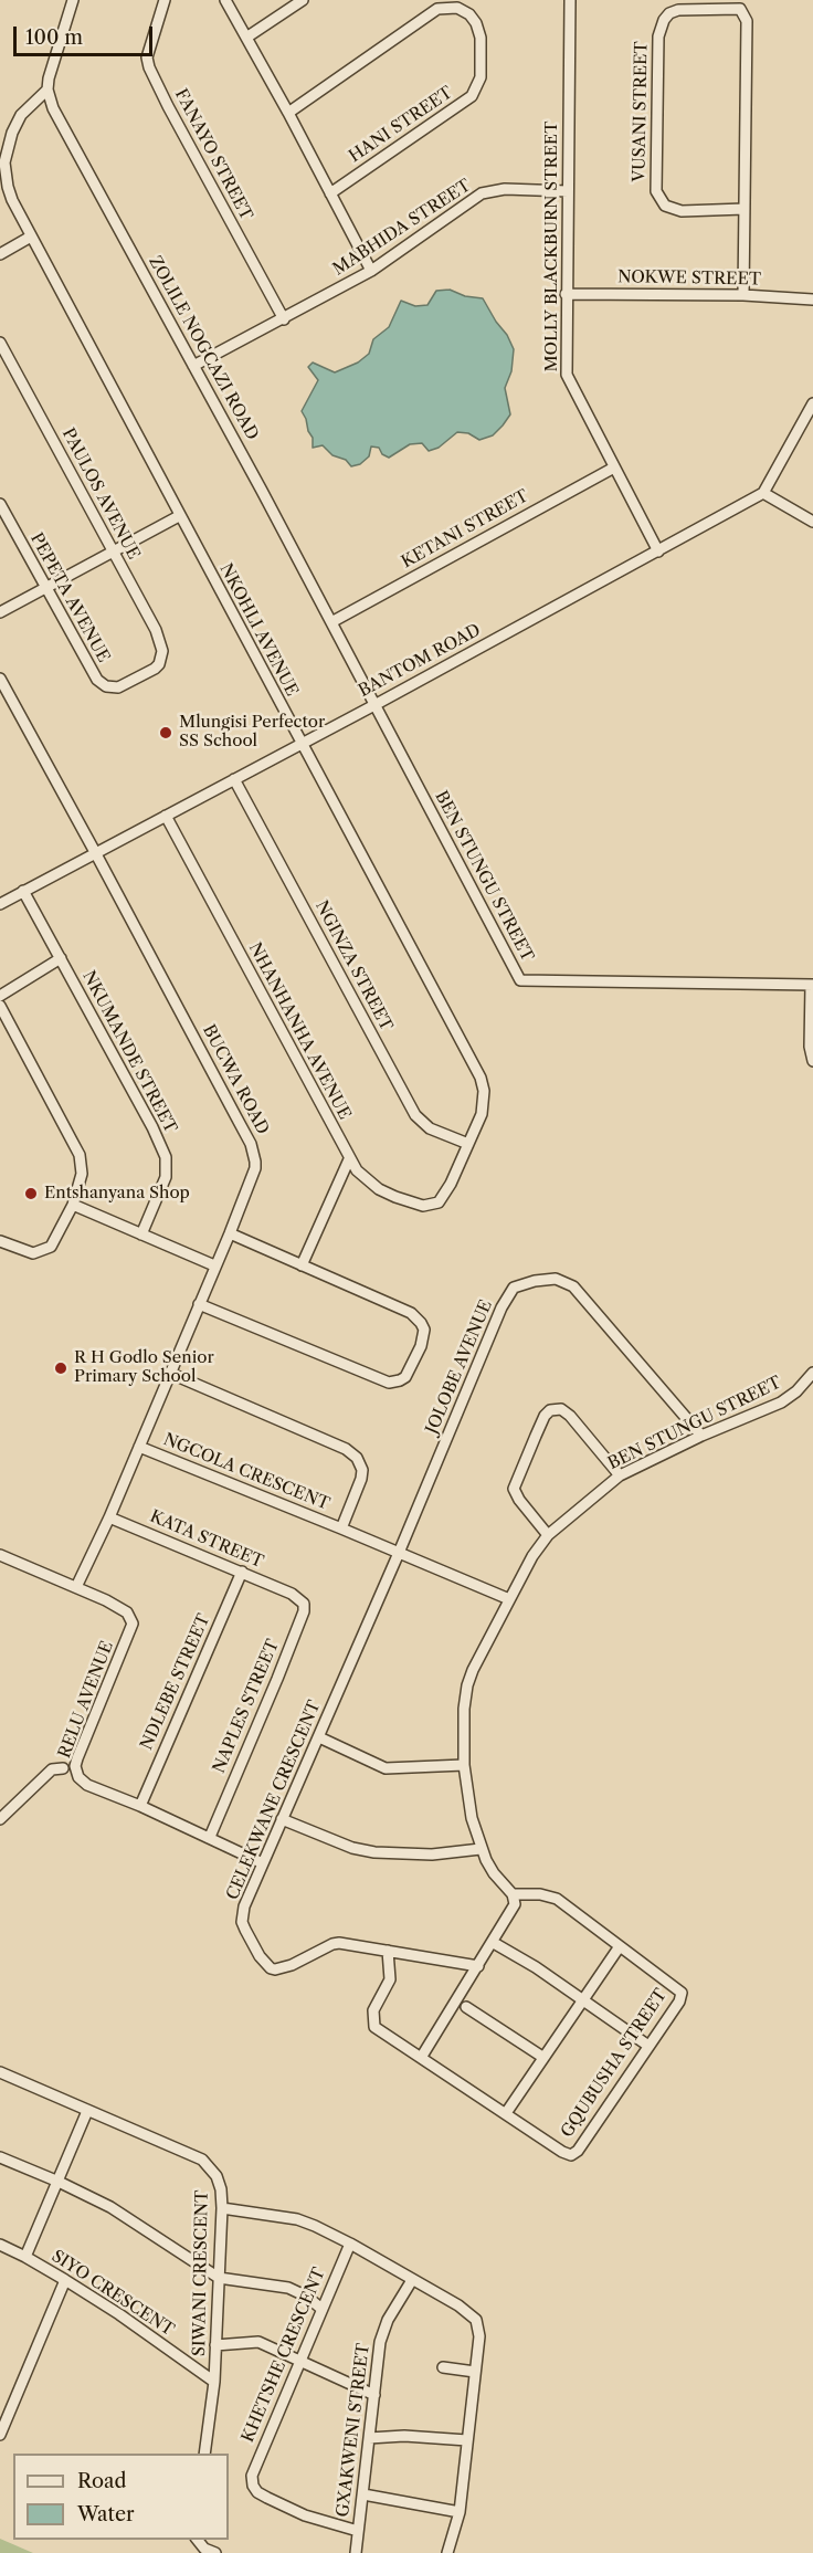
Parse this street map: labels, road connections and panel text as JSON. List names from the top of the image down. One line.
{"streets":{"street":["VUSANI STREET","HANI STREET","FANAYO STREET","MABHIDA STREET","MOLLY BLACKBURN STREET","NOKWE STREET","ZOLILE NOGCAZI ROAD","PAULOS AVENUE","KETANI STREET","PEPETA AVENUE","NKOHLI AVENUE","BANTOM ROAD","BEN STUNGU STREET","NGINZA STREET","NHANHANHA AVENUE","NKUMANDE STREET","BUCWA ROAD","JOLOBE AVENUE","NGCOLA CRESCENT","KATA STREET","NDLEBE STREET","RELU AVENUE","NAPLES STREET","CELEKWANE CRESCENT","GQUBUSHA STREET","SIWANI CRESCENT","SIYO CRESCENT","KHETSHE CRESCENT","GXAKWENI STREET"]},"crossings":[["VUSANI STREET","NOKWE STREET"],["FANAYO STREET","MABHIDA STREET"],["MABHIDA STREET","MOLLY BLACKBURN STREET"],["MABHIDA STREET","ZOLILE NOGCAZI ROAD"],["MOLLY BLACKBURN STREET","NOKWE STREET"],["MOLLY BLACKBURN STREET","KETANI STREET"],["MOLLY BLACKBURN STREET","BANTOM ROAD"],["ZOLILE NOGCAZI ROAD","KETANI STREET"],["ZOLILE NOGCAZI ROAD","NKOHLI AVENUE"],["ZOLILE NOGCAZI ROAD","BANTOM ROAD"],["ZOLILE NOGCAZI ROAD","BEN STUNGU STREET"],["PAULOS AVENUE","PEPETA AVENUE"],["NKOHLI AVENUE","BANTOM ROAD"],["NKOHLI AVENUE","NGINZA STREET"],["NKOHLI AVENUE","NHANHANHA AVENUE"],["BANTOM ROAD","BEN STUNGU STREET"],["BANTOM ROAD","NGINZA STREET"],["BANTOM ROAD","NHANHANHA AVENUE"],["BANTOM ROAD","NKUMANDE STREET"],["BANTOM ROAD","BUCWA ROAD"],["BEN STUNGU STREET","JOLOBE AVENUE"],["BEN STUNGU STREET","NGCOLA CRESCENT"],["BEN STUNGU STREET","GQUBUSHA STREET"],["BUCWA ROAD","NGCOLA CRESCENT"],["BUCWA ROAD","KATA STREET"],["BUCWA ROAD","RELU AVENUE"],["JOLOBE AVENUE","NGCOLA CRESCENT"],["JOLOBE AVENUE","CELEKWANE CRESCENT"],["NGCOLA CRESCENT","CELEKWANE CRESCENT"],["KATA STREET","NDLEBE STREET"],["KATA STREET","NAPLES STREET"],["NDLEBE STREET","RELU AVENUE"],["RELU AVENUE","NAPLES STREET"],["RELU AVENUE","CELEKWANE CRESCENT"],["CELEKWANE CRESCENT","GQUBUSHA STREET"],["SIWANI CRESCENT","SIYO CRESCENT"],["KHETSHE CRESCENT","GXAKWENI STREET"]],"places":["Mlungisi Perfector SS School","Entshanyana Shop","R H Godlo Senior Primary School"],"legend":["Road","Water"],"scale_bar":"100 m"}
